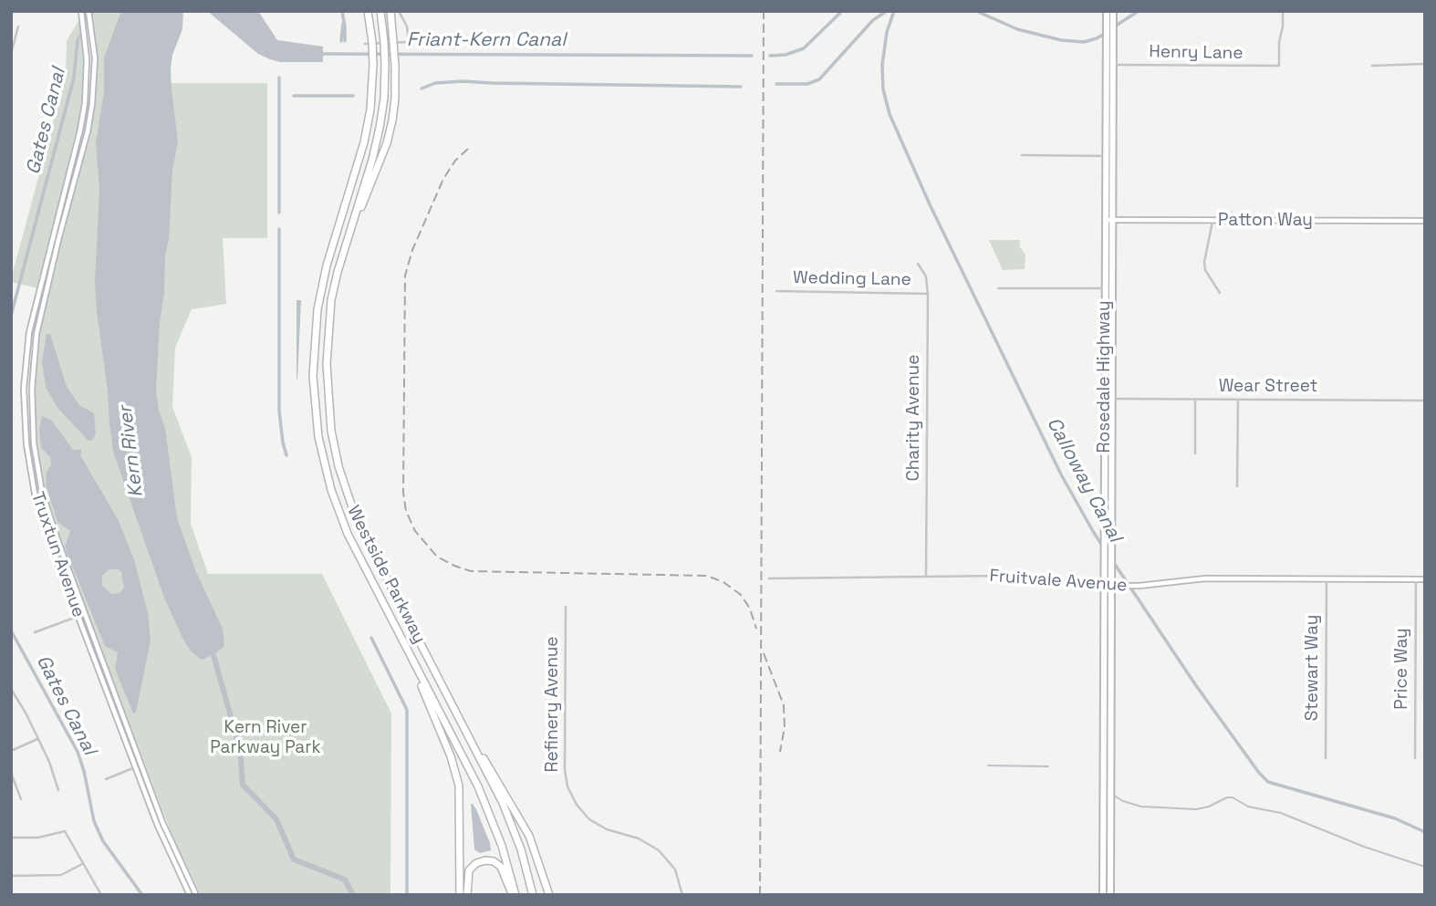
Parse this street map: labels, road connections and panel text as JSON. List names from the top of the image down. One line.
{"streets":{"highway":["Westside Parkway"],"main road":["Patton Way","Rosedale Highway","Truxtun Avenue","Fruitvale Avenue"],"street":["Henry Lane","Wedding Lane","Wear Street","Charity Avenue","Stewart Way","Price Way","Refinery Avenue"]},"crossings":[["Henry Lane","Rosedale Highway"],["Patton Way","Rosedale Highway"],["Wedding Lane","Charity Avenue"],["Rosedale Highway","Wear Street"],["Rosedale Highway","Fruitvale Avenue"],["Charity Avenue","Fruitvale Avenue"],["Fruitvale Avenue","Stewart Way"],["Fruitvale Avenue","Price Way"]],"water":["Friant-Kern Canal","Gates Canal","Kern River","Calloway Canal"],"parks":["Kern River Parkway Park"]}
